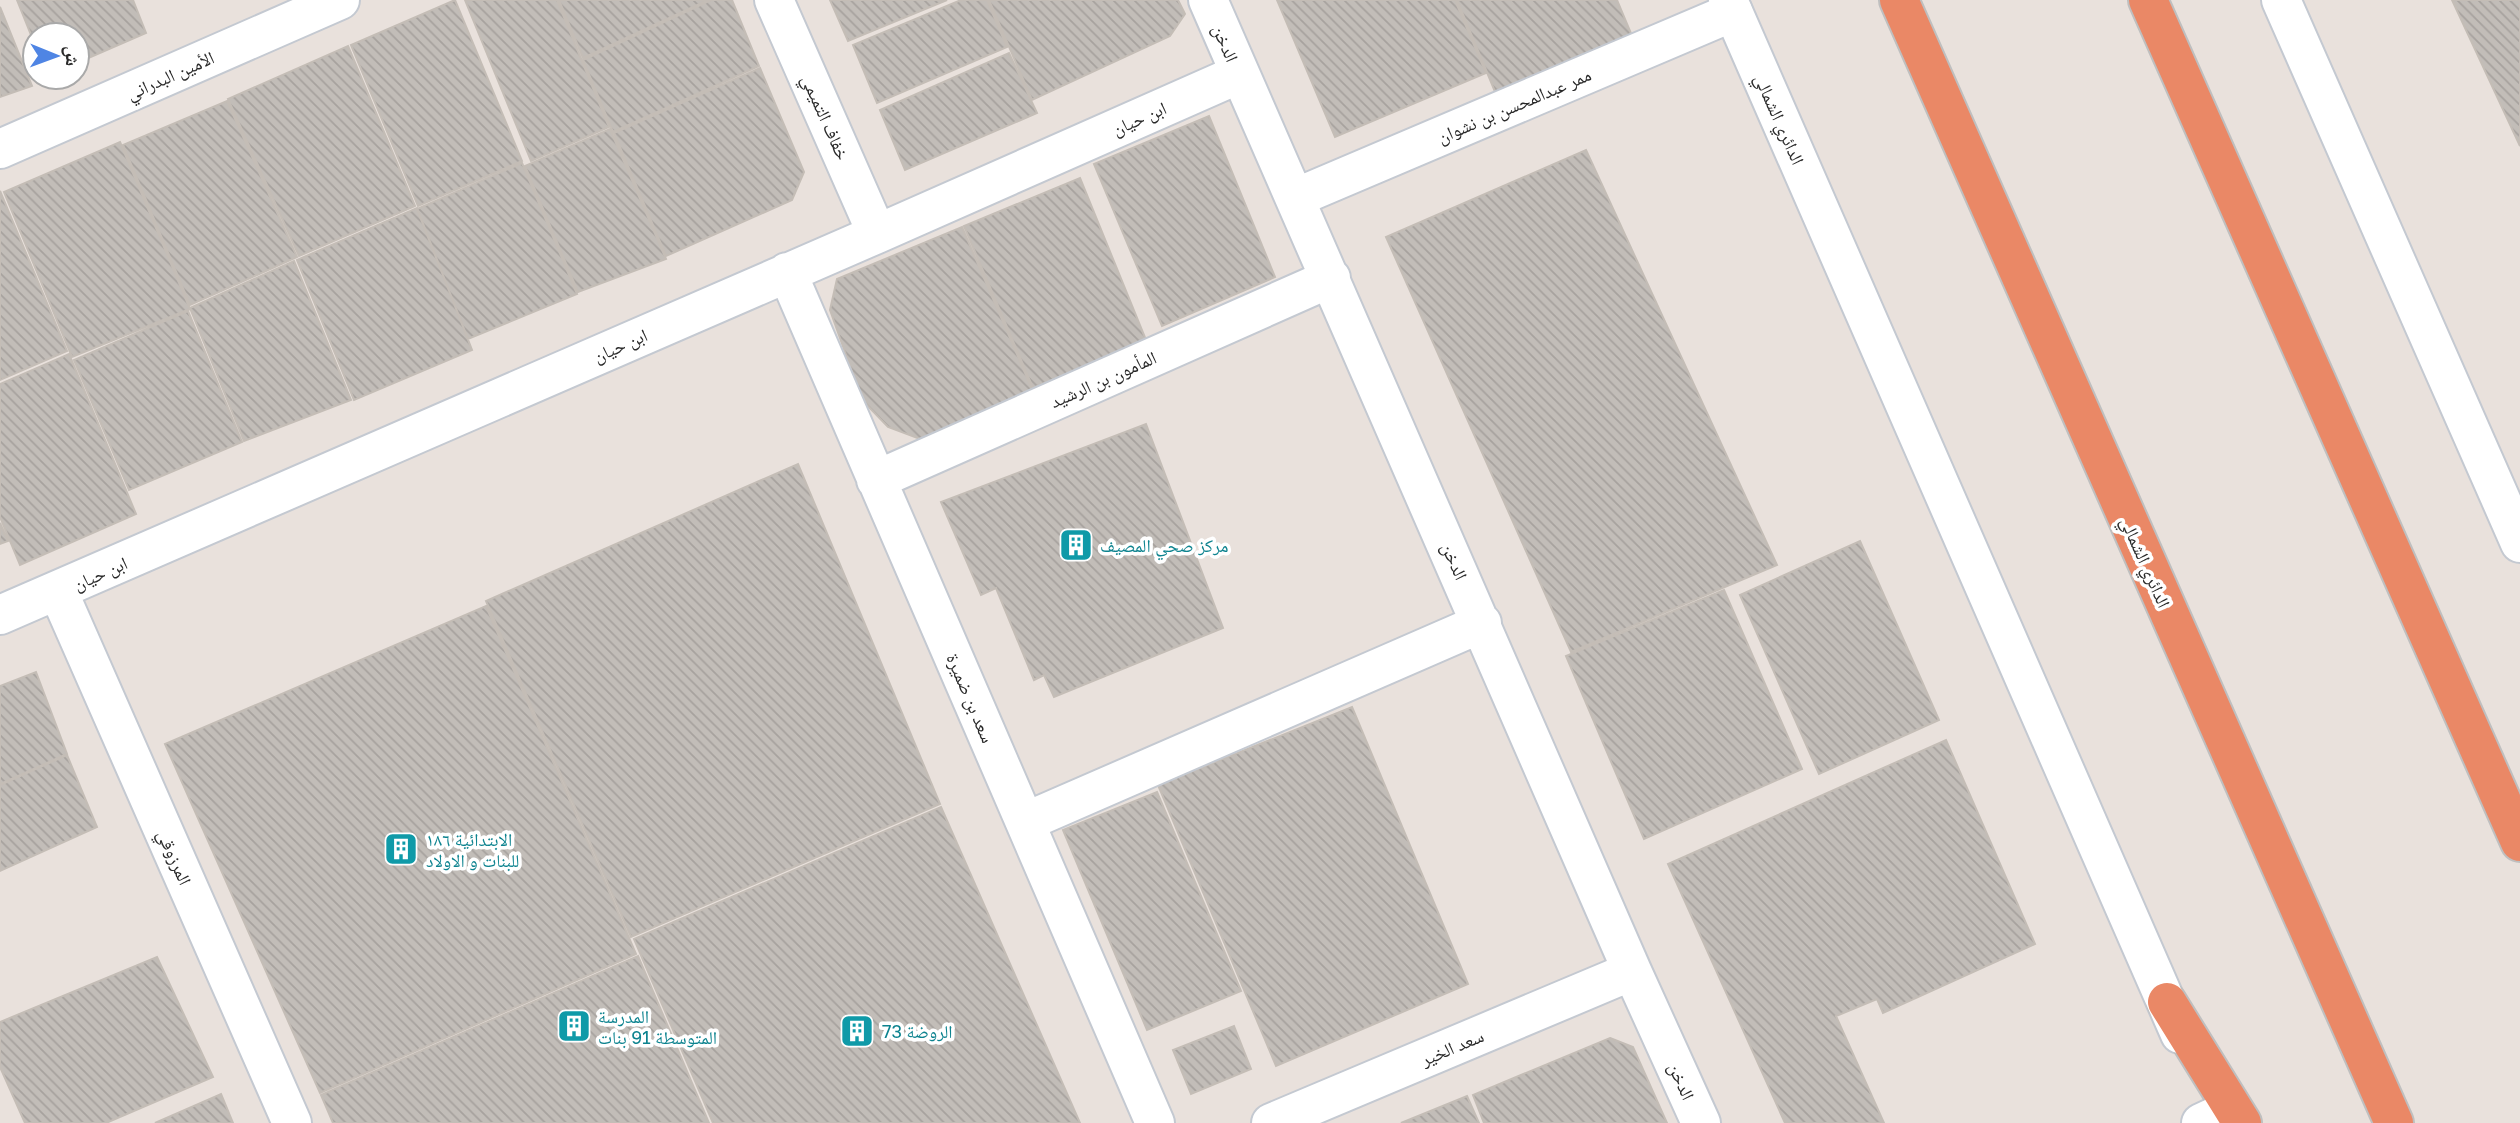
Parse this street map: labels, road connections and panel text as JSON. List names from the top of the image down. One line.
{"streets":{"highway":["الدائري الشمالي"],"street":["الدخن","الأمين البدراني","ممر عبدالمحسن بن نشوان","خفاف التميمي","ابن حيان","المأمون بن الرشيد","سعد بن ضميرة","المرزوقي","سعد الخير"]},"crossings":[["الدخن","ممر عبدالمحسن بن نشوان"],["الدخن","ابن حيان"],["الدخن","المأمون بن الرشيد"],["الدخن","سعد الخير"],["ممر عبدالمحسن بن نشوان","الدائري الشمالي"],["خفاف التميمي","ابن حيان"],["ابن حيان","سعد بن ضميرة"],["ابن حيان","المرزوقي"],["المأمون بن الرشيد","سعد بن ضميرة"]],"places":{"building":["مركز صحي المصيف","الابتدائية ١٨٦ للبنات و الاولاد","المدرسة المتوسطة 91 بنات","الروضة 73"]},"north":"right"}
